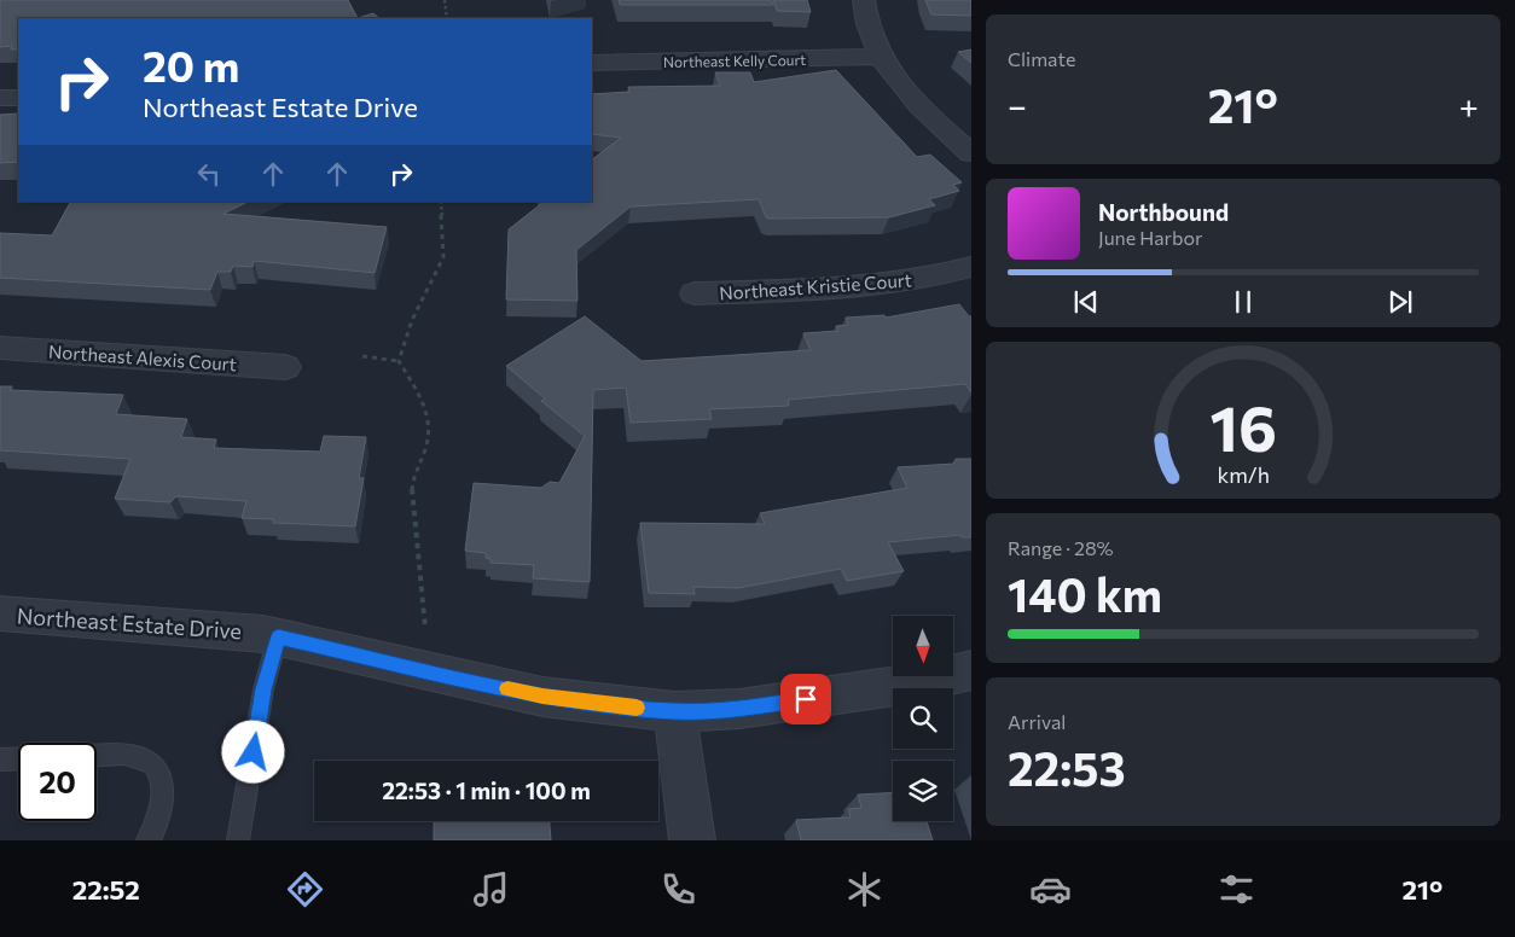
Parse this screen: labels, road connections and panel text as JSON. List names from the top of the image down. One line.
{"streets":{"street":["Northeast Kelly Court","Northeast Kristie Court","Northeast Alexis Court","Northeast Estate Drive"]},"north":"bottom","page":{"tile":["Climate",["Range · 28%","140 km"],["Arrival","22:53"]],"turn":["20 m","Northeast Estate Drive"],"heat":["−","21°","+"],"song":["Northbound","June Harbor"],"limit":"20","trip":"22:53 · 1 min · 100 m","tabs":["22:52","21°"],"gauge":["16","km/h"]}}
